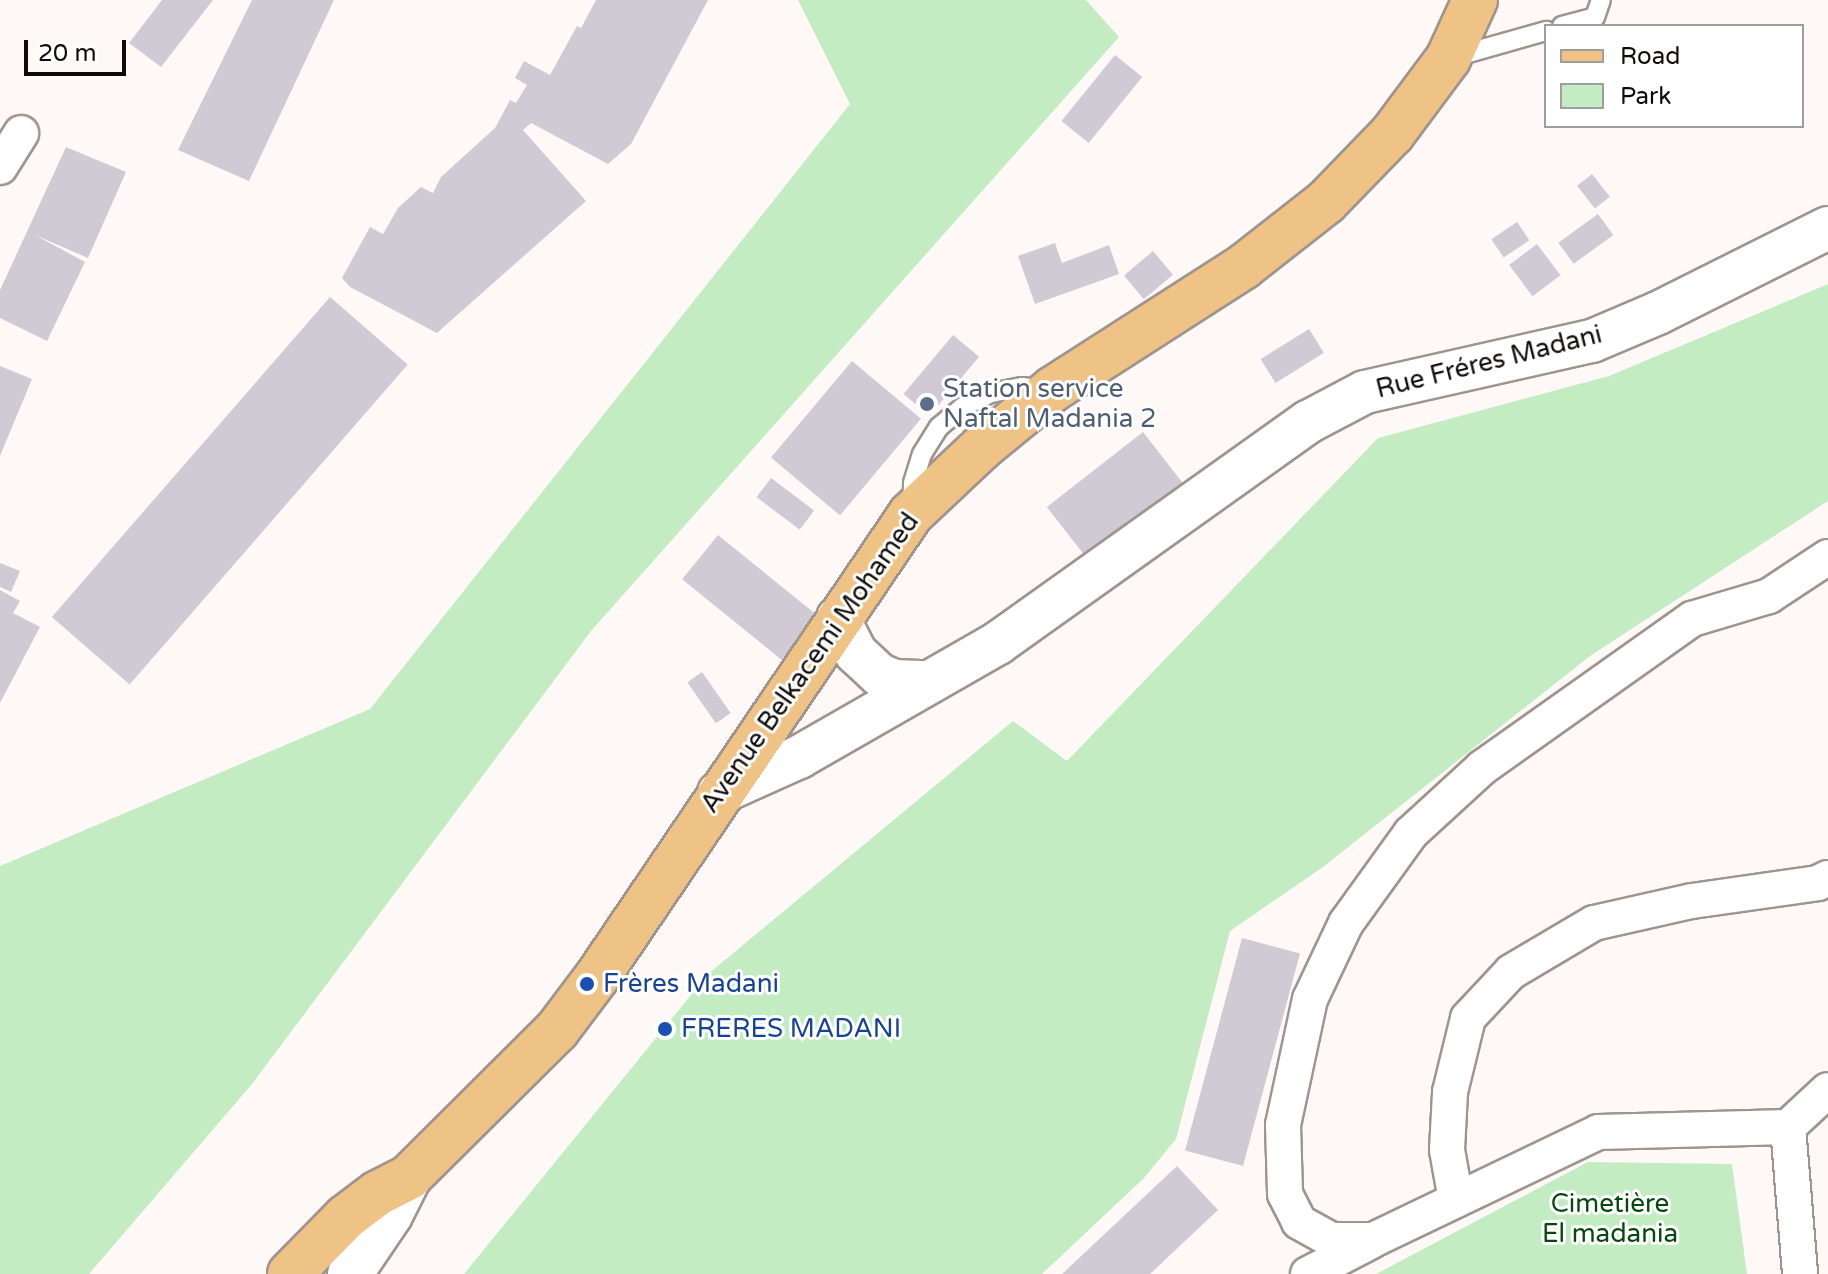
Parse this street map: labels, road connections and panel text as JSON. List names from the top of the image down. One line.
{"streets":{"main road":["Avenue Belkacemi Mohamed"],"street":["Rue Fréres Madani"]},"crossings":[["Rue Fréres Madani","Avenue Belkacemi Mohamed"]],"parks":["Cimetière El madania"],"places":["Station service Naftal Madania 2","Frères Madani","FRERES MADANI"],"legend":["Road","Park"],"scale_bar":"20 m"}
